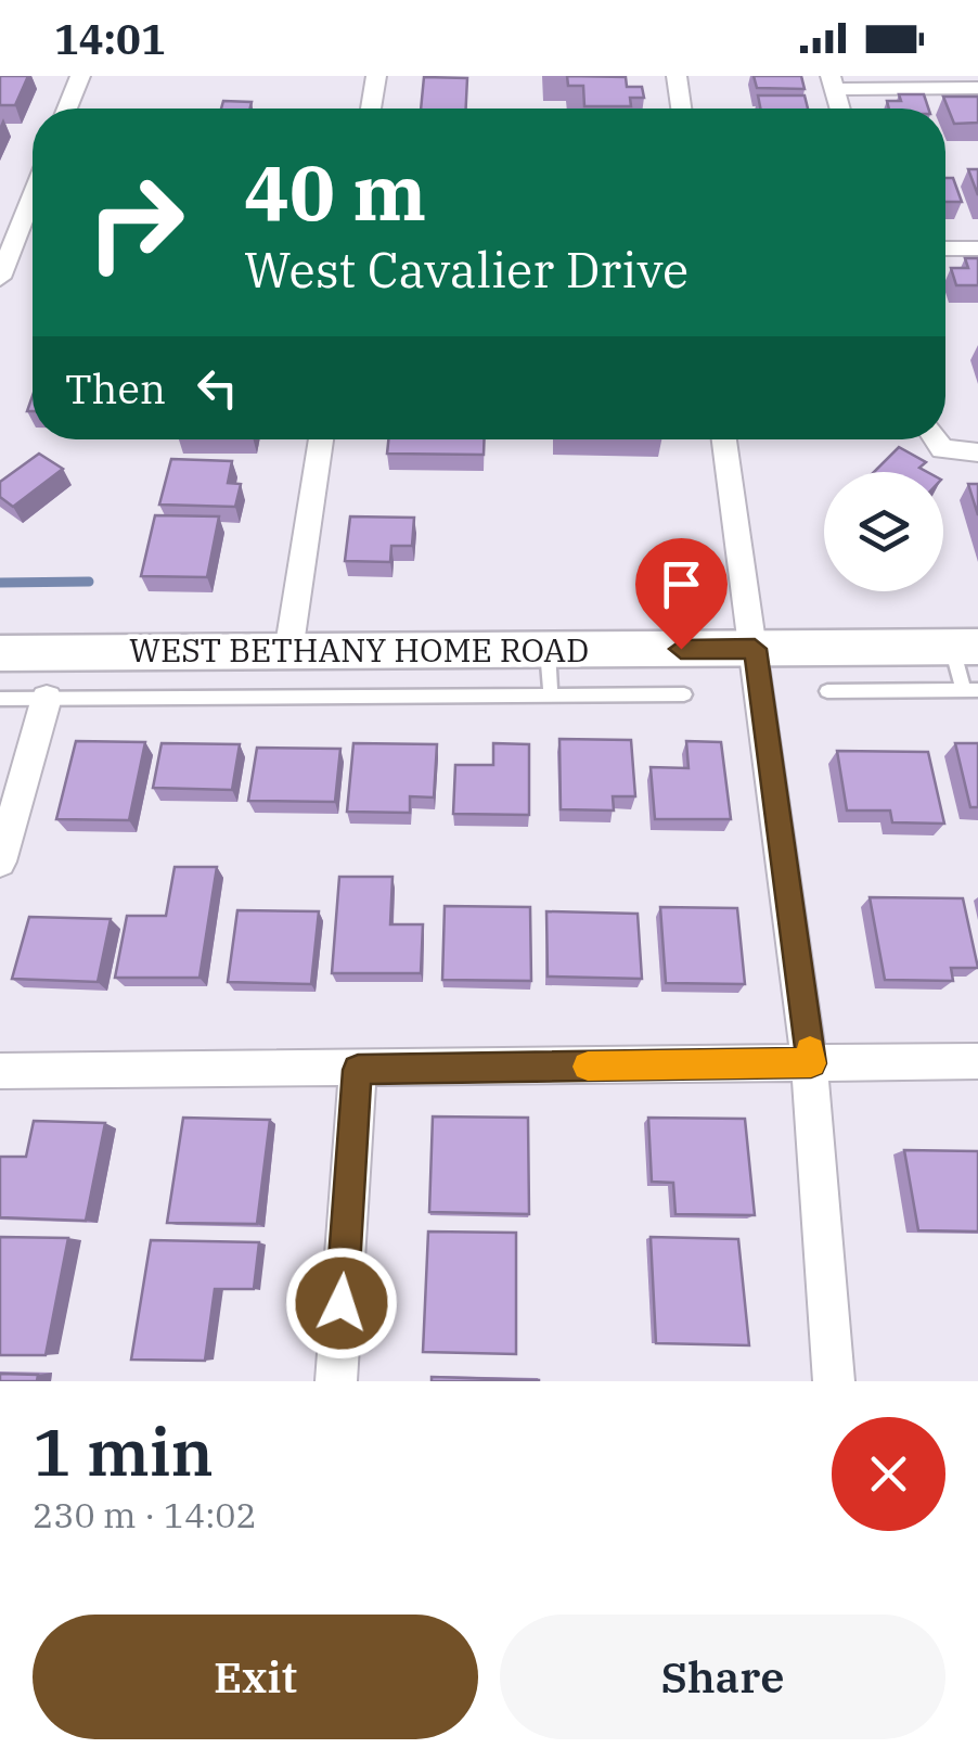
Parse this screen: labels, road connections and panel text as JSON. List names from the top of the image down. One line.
{"streets":{"main road":["WEST BETHANY HOME ROAD"]},"page":{"status":"14:01","turn":["40 m","West Cavalier Drive"],"then":"Then","heading":["1 min","230 m · 14:02"],"buttons":["Exit","Share"]}}
